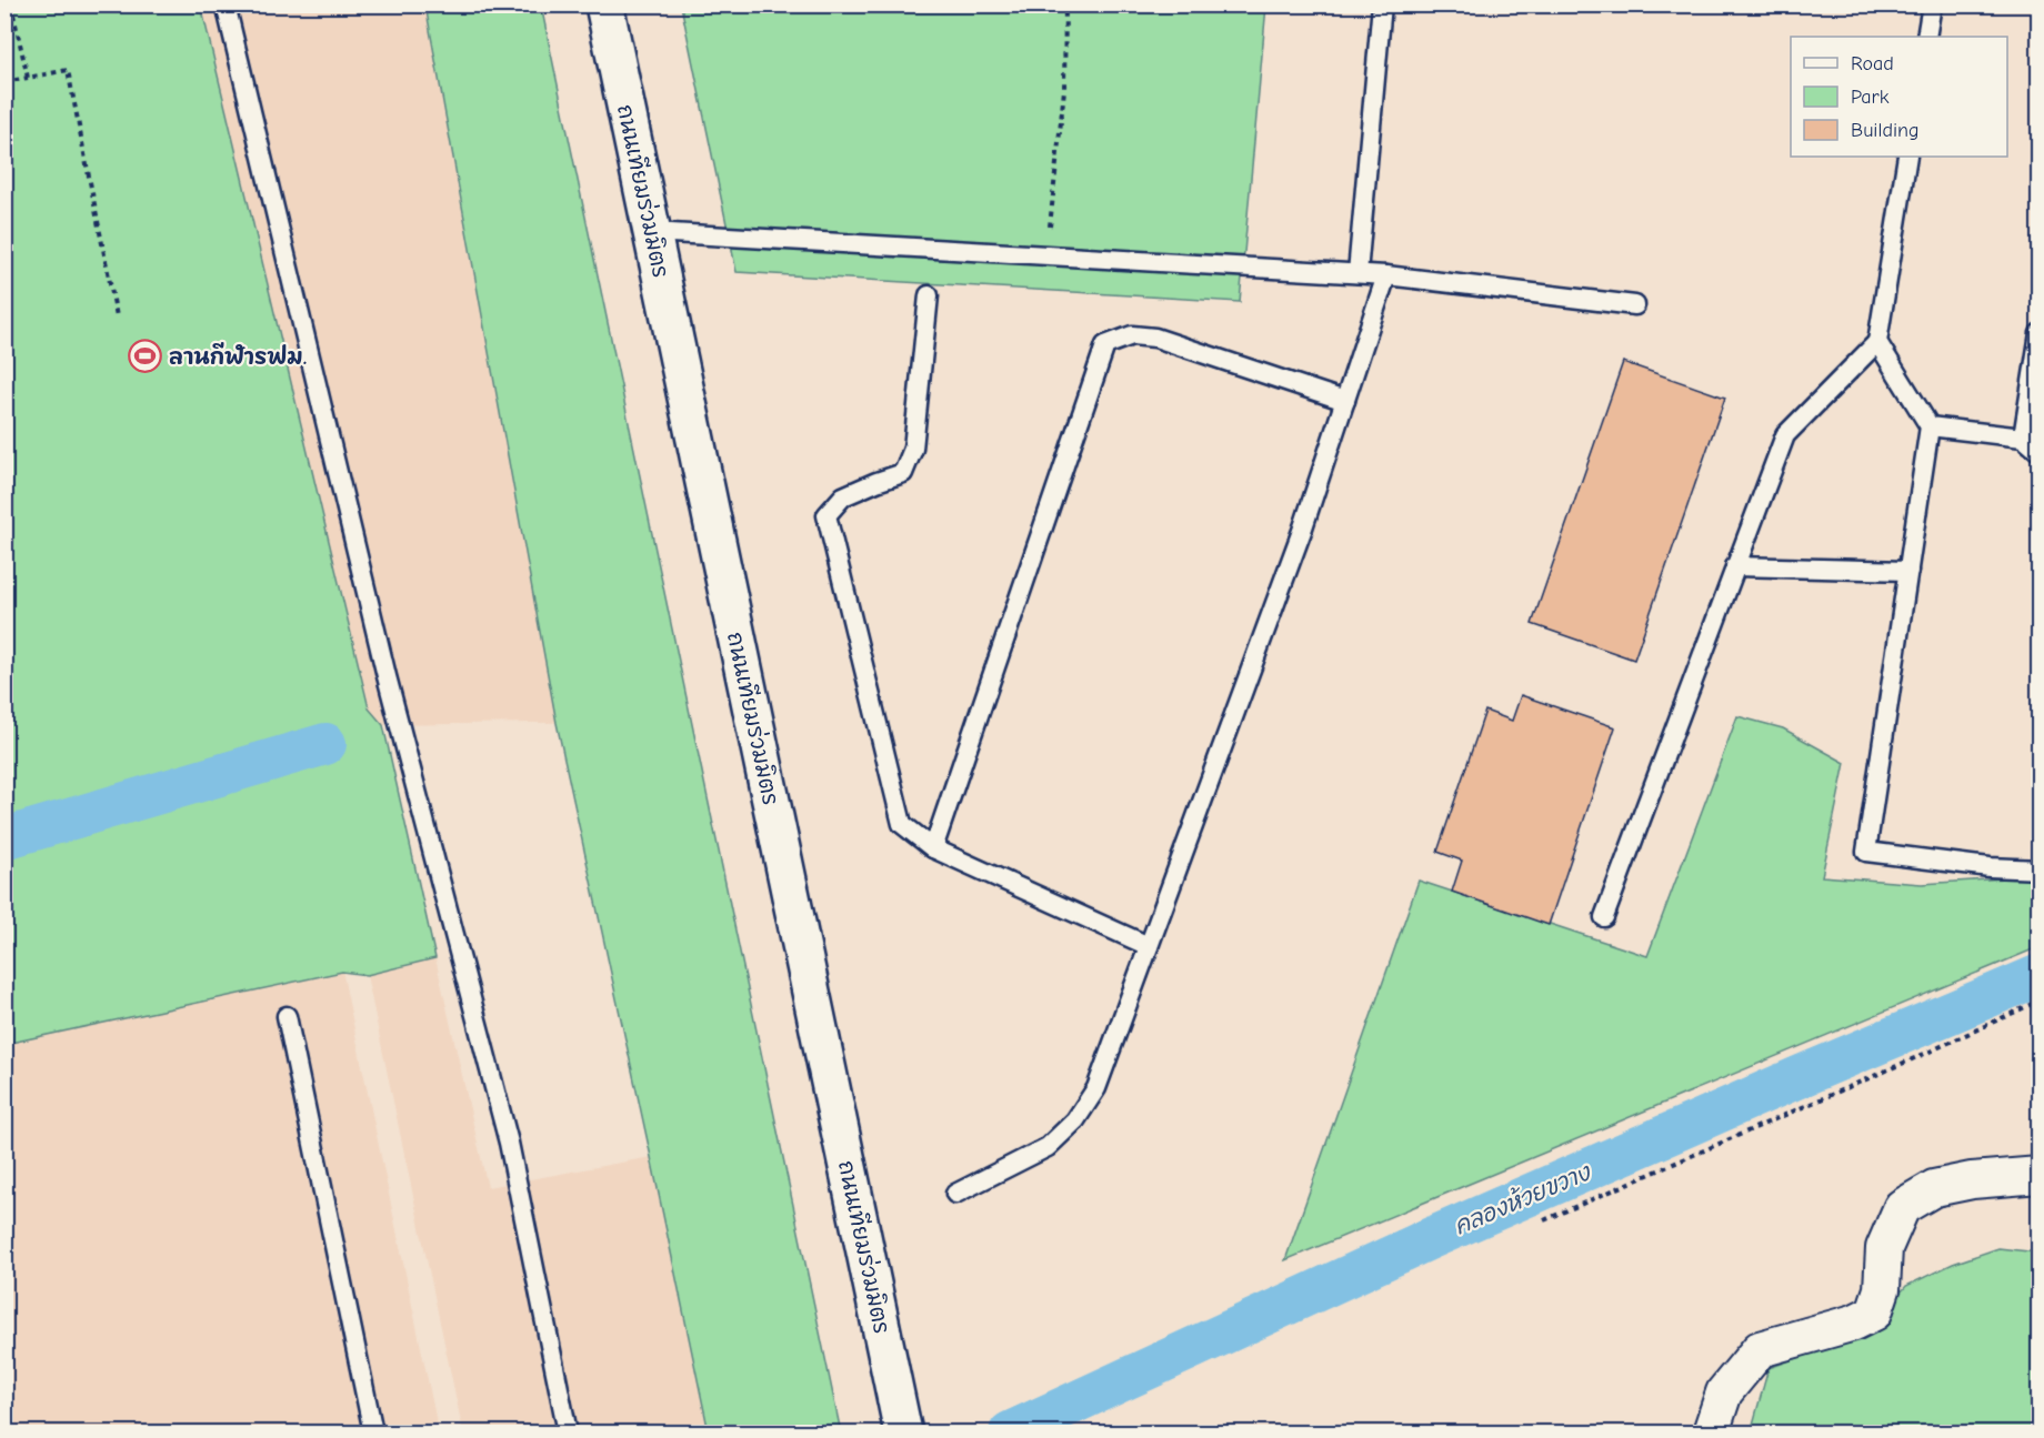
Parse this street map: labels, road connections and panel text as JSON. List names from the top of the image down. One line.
{"streets":{"street":["ถนนเทียมร่วมมิตร"]},"water":["คลองห้วยขวาง"],"places":{"sports":["ลานกีฬารฟม."]},"legend":["Road","Park","Building"]}
